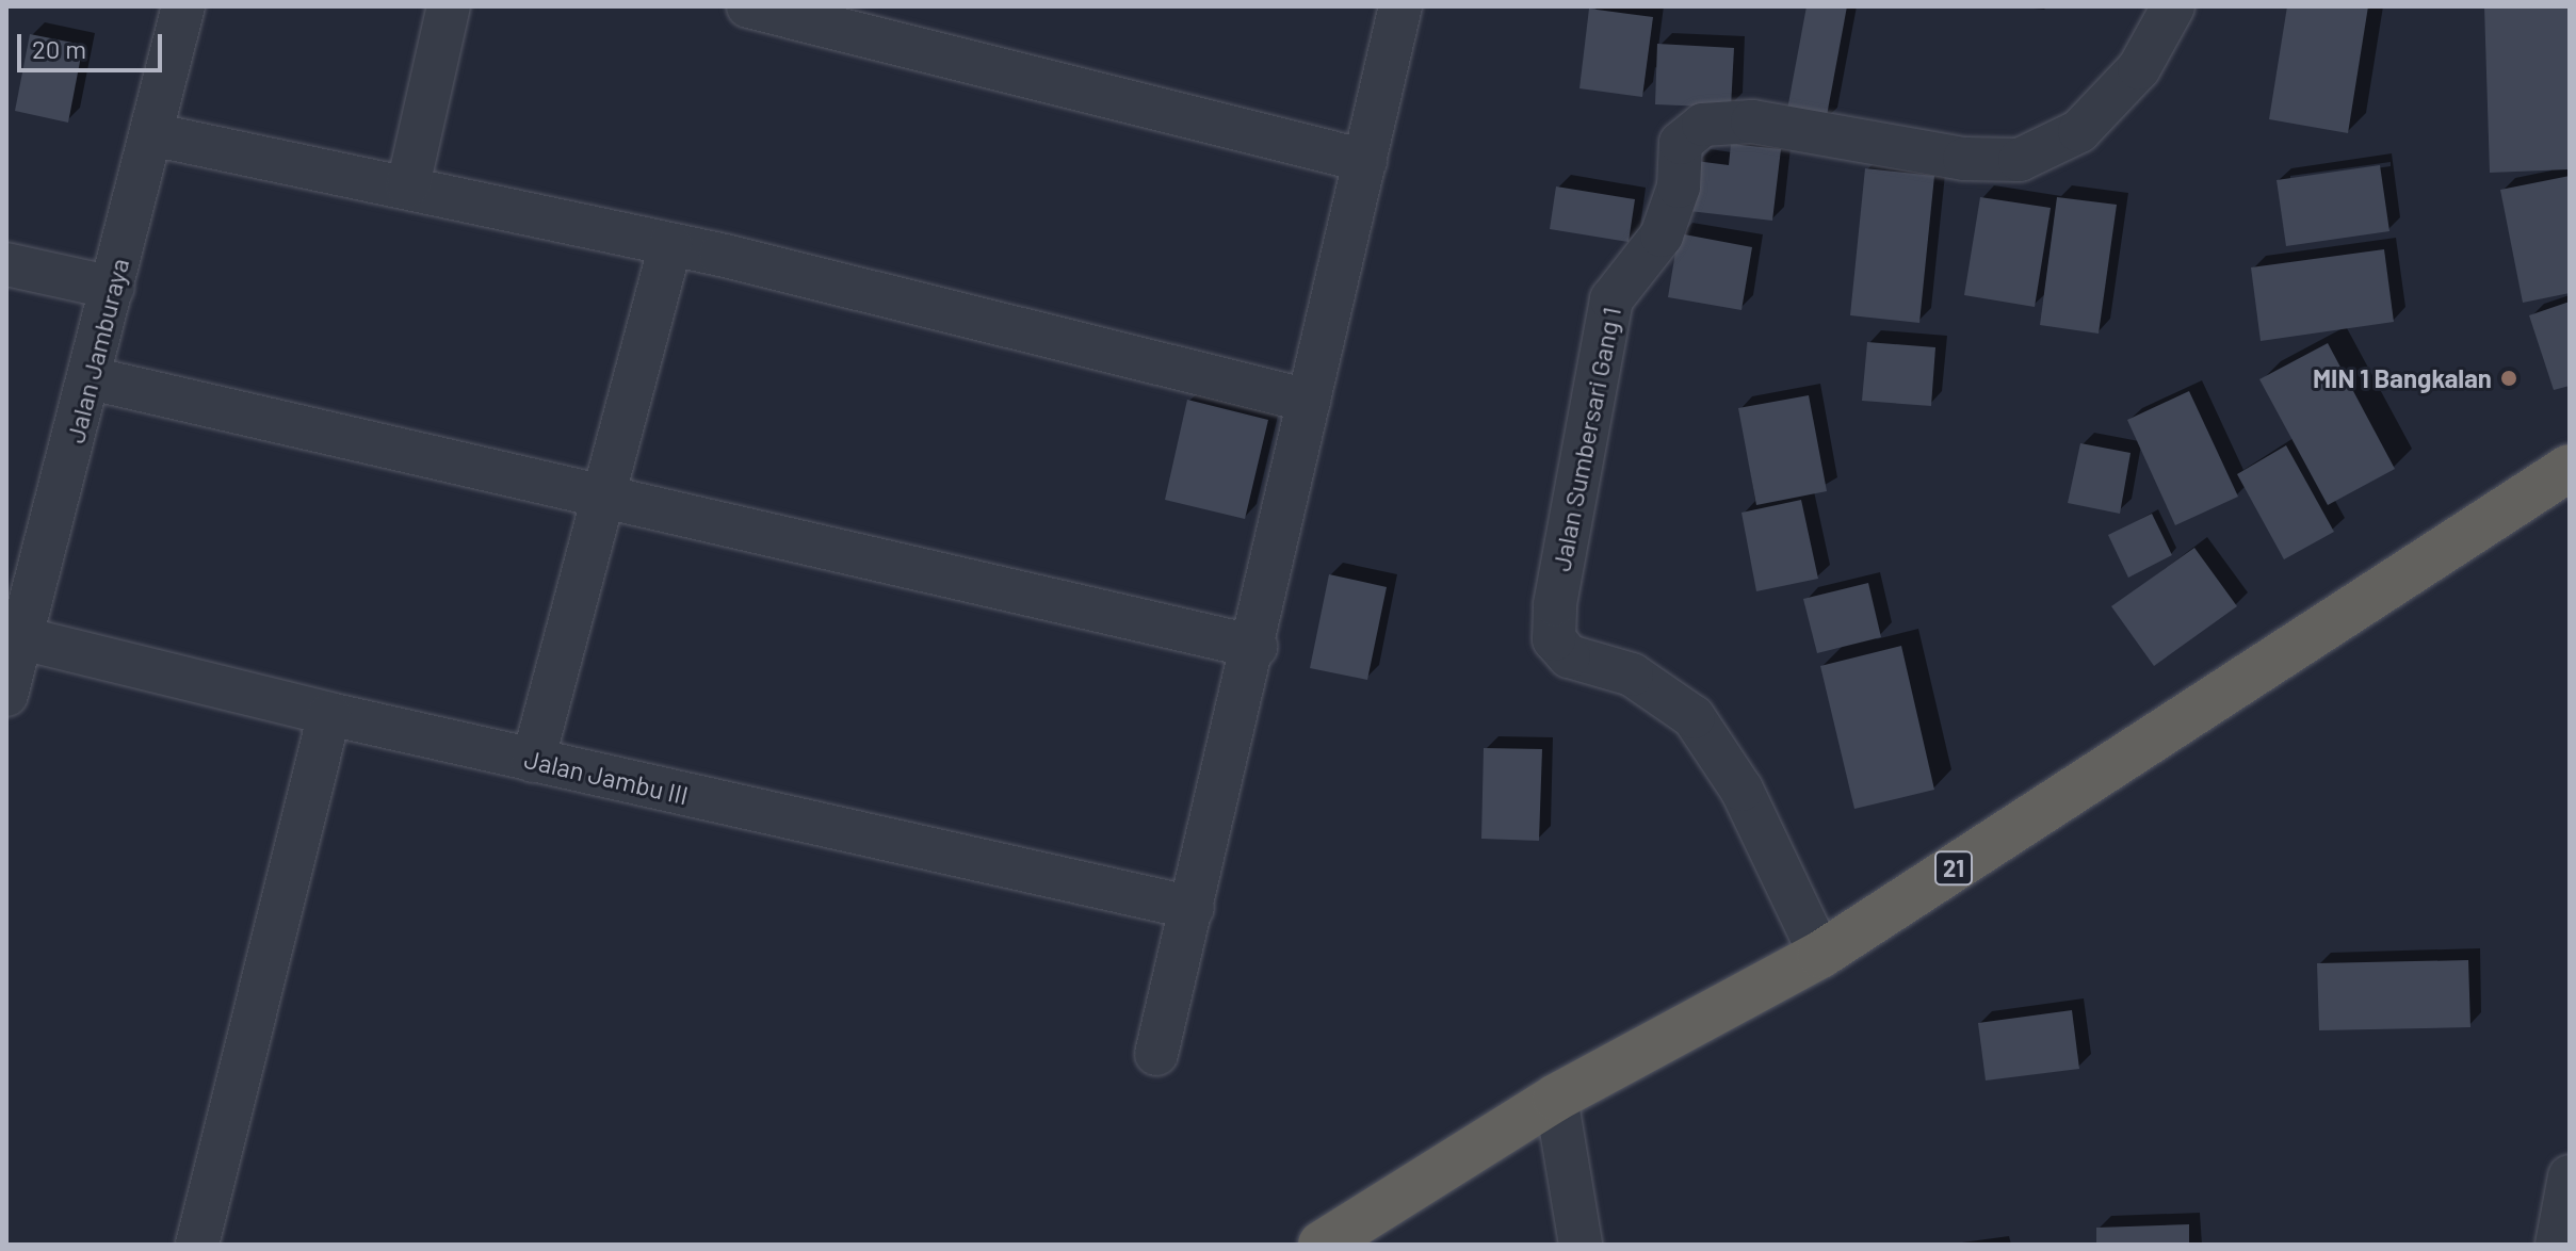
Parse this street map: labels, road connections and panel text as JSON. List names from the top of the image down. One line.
{"streets":{"highway":["21"],"street":["Jalan Jamburaya","Jalan Sumbersari Gang 1","Jalan Jambu III"]},"crossings":[["Jalan Jamburaya","Jalan Jambu III"],["Jalan Sumbersari Gang 1","21"]],"places":["MIN 1 Bangkalan"],"scale_bar":"20 m"}
